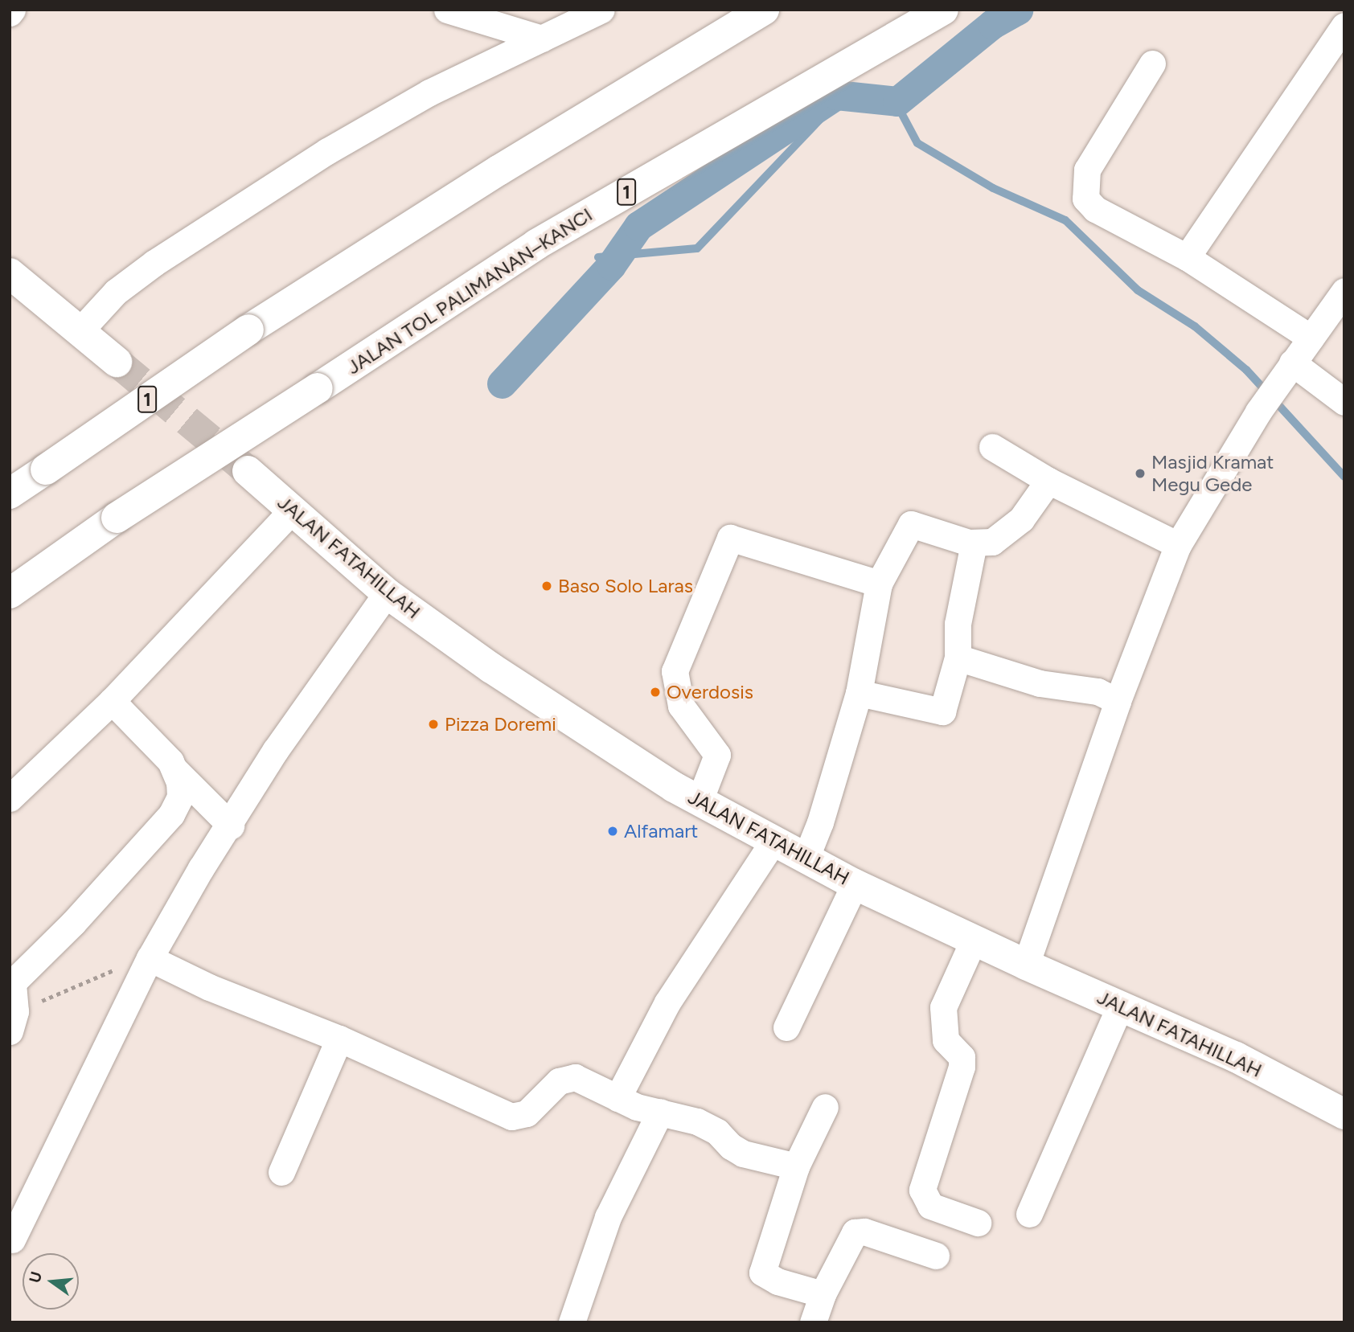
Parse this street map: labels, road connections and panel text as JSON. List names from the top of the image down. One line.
{"streets":{"main road":["1","JALAN TOL PALIMANAN–KANCI","JALAN FATAHILLAH"]},"places":["Masjid Kramat Megu Gede","Baso Solo Laras","Overdosis","Pizza Doremi","Alfamart"],"north":"left"}
